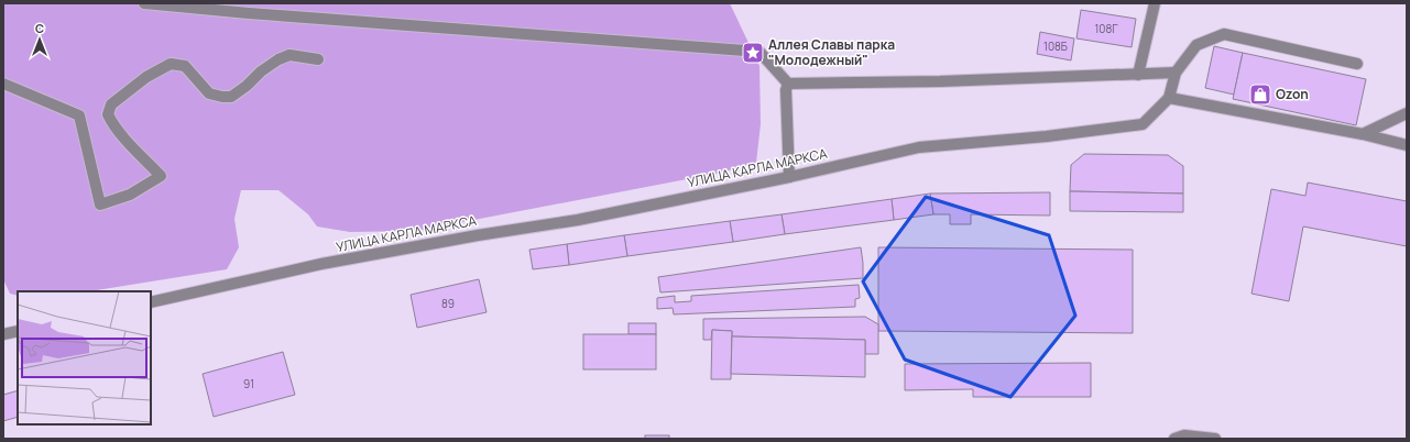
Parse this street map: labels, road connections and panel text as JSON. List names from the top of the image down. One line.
{"streets":{"street":["УЛИЦА КАРЛА МАРКСА"]},"places":{"place":["Аллея Славы парка \"Молодежный\""],"shop":["Ozon"]},"house_numbers":["108Г","108Б","89","91"],"north":"top"}
